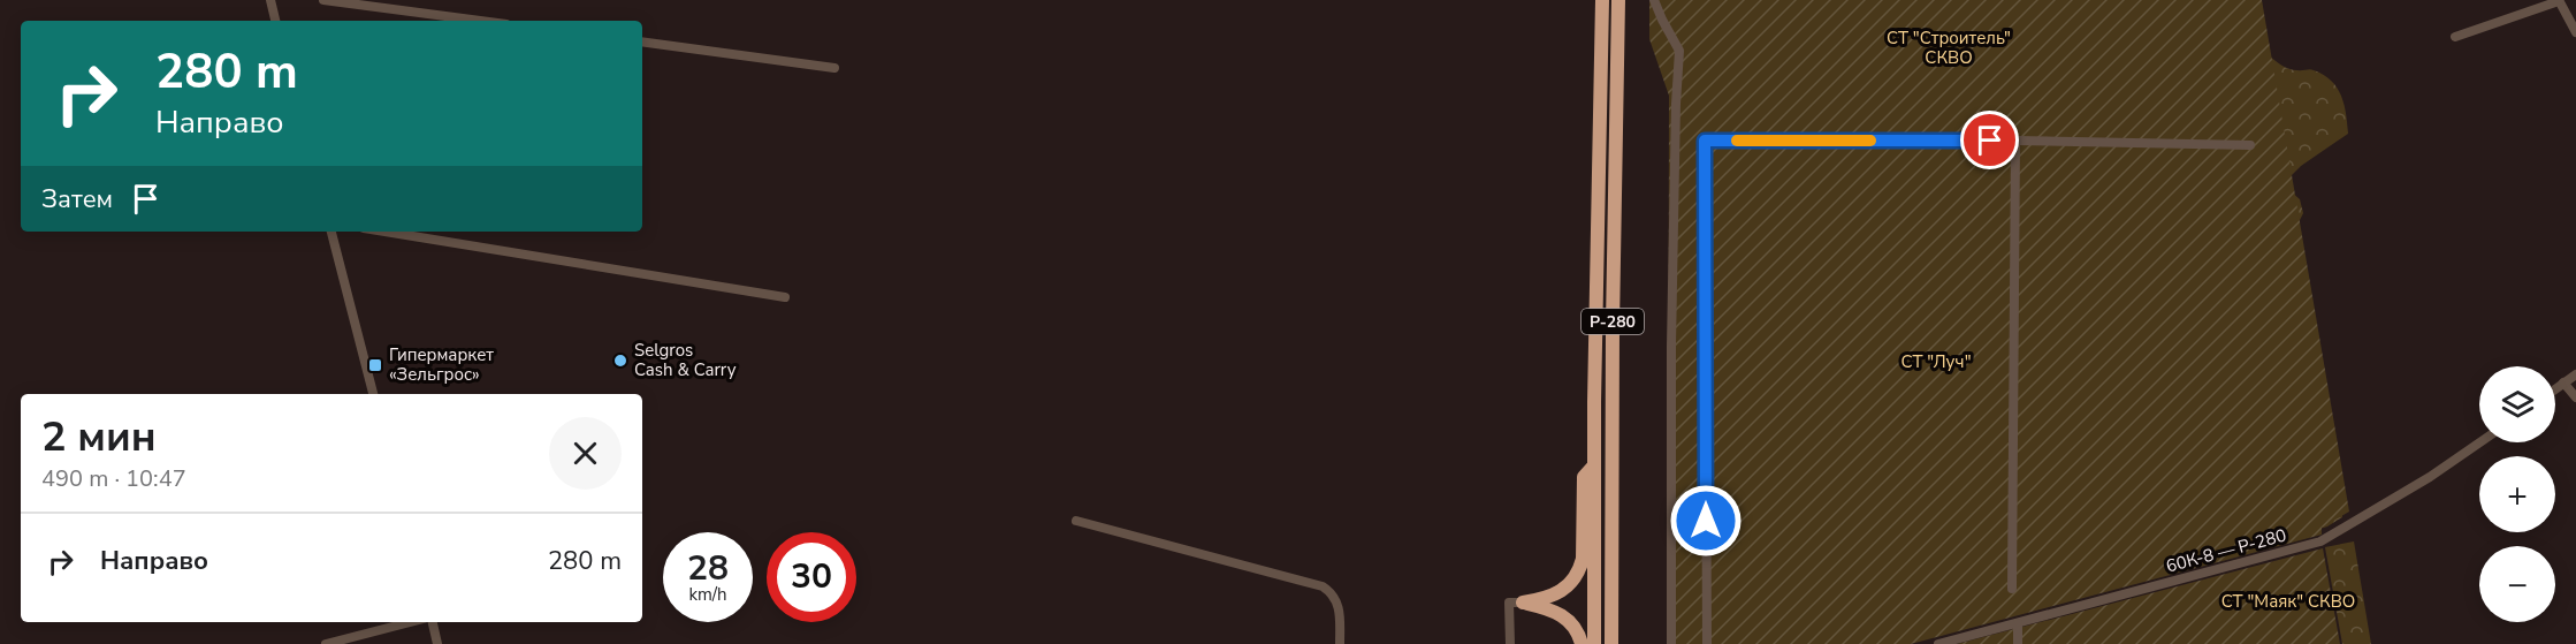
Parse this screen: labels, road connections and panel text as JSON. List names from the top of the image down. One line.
{"streets":{"highway":["Р-280"],"street":["60К-8 — Р-280"]},"parks":["СТ \"Строитель\" СКВО","СТ \"Луч\"","СТ \"Маяк\" СКВО"],"places":{"other":["Selgros Cash & Carry"],"transit":["Гипермаркет «Зельгрос»"]},"page":{"turn":["280 m","Направо"],"then":"Затем","map_buttons":["+","−"],"heading":["2 мин","490 m · 10:47"],"list":[{"name":"Направо","value":"280 m"}],"speed":"28 km/h","limit":"30"}}
